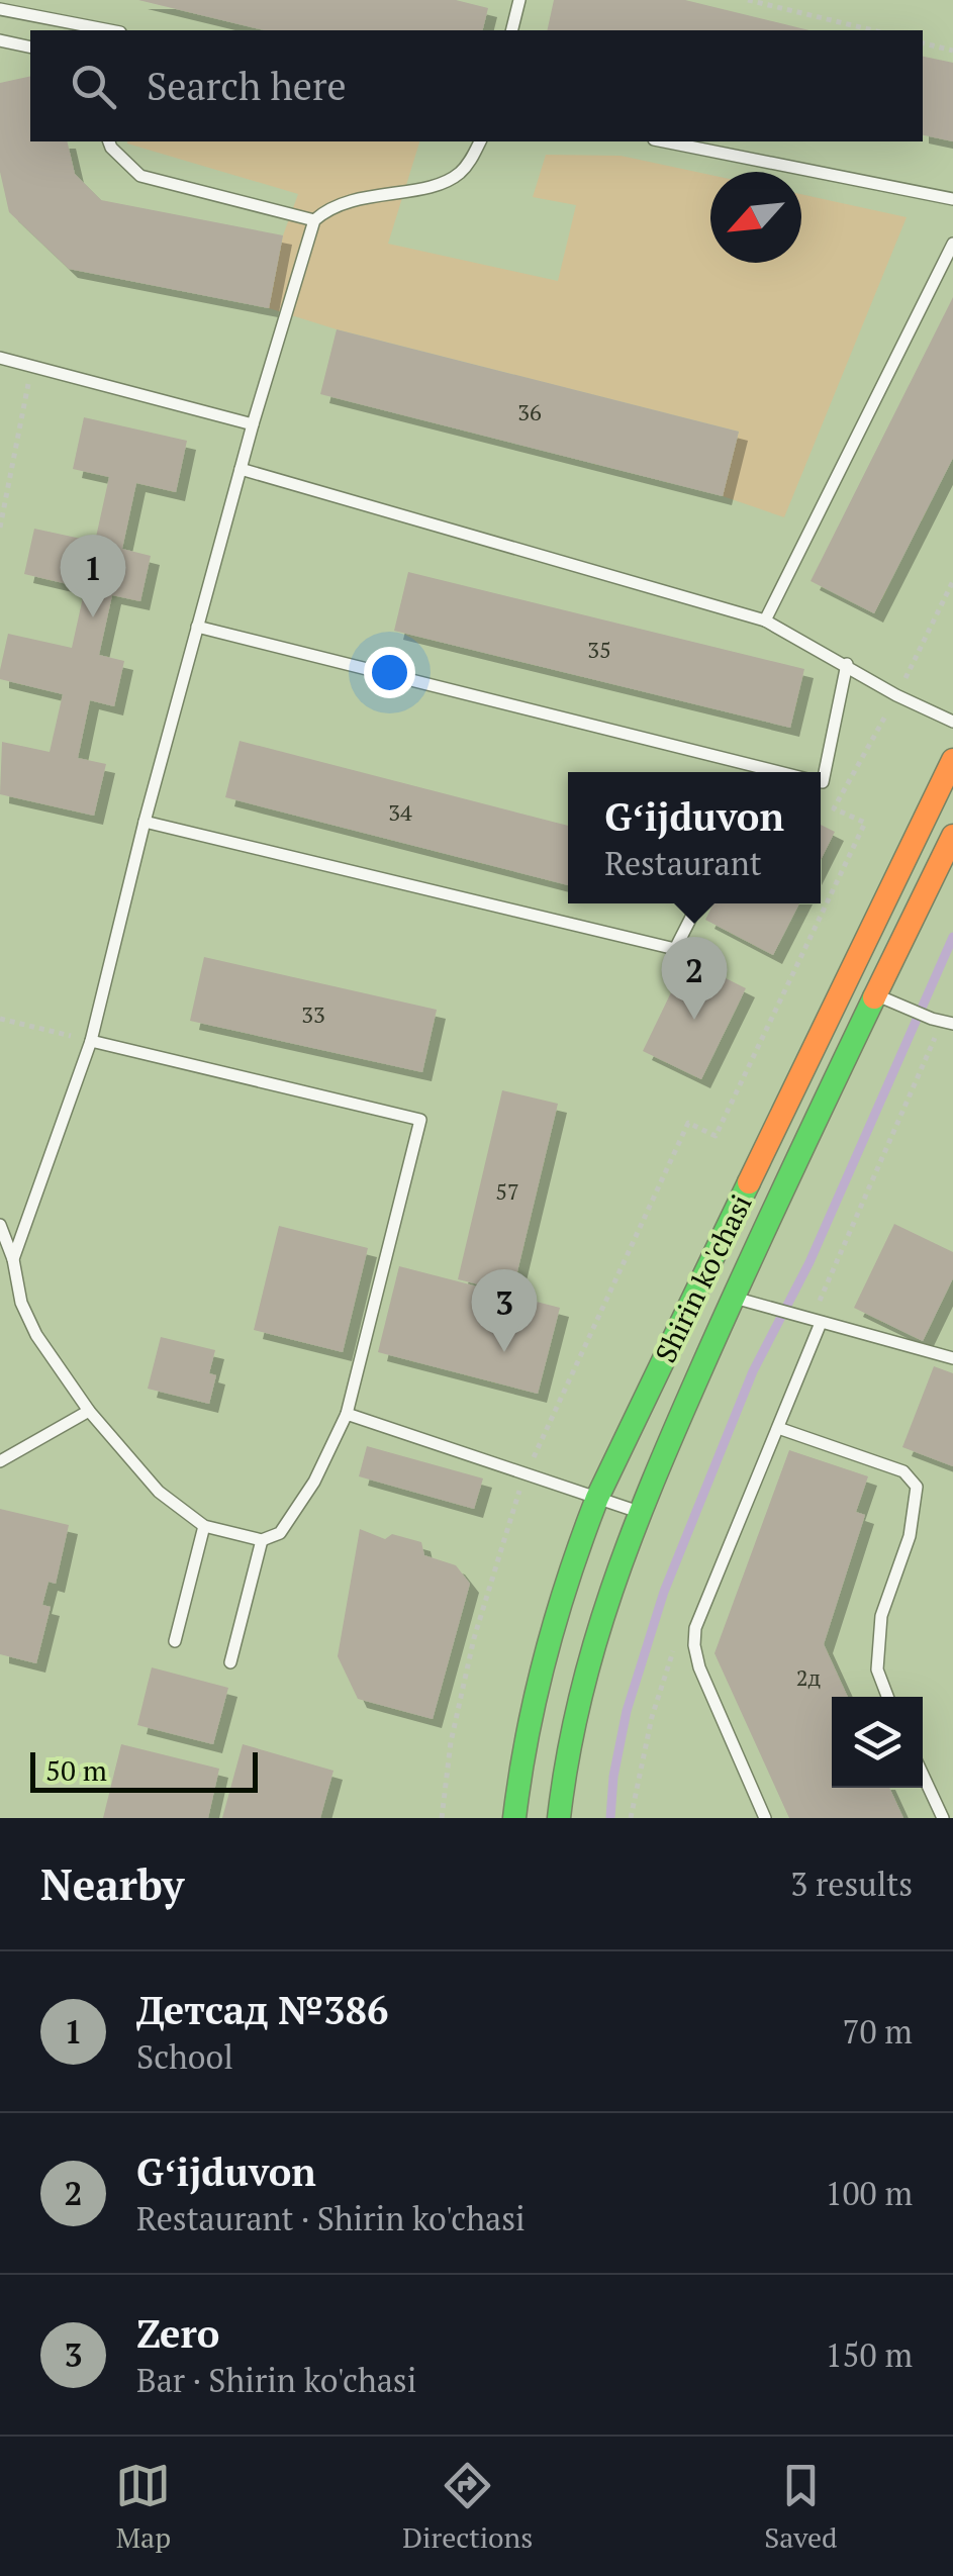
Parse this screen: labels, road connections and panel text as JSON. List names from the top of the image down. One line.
{"streets":{"main road":["Shirin ko'chasi"]},"house_numbers":["36","35","34","33","57","2д"],"scale_bar":"50 m","north":"bottom left","page":{"search":"Search here","pins":["1","2","3"],"popup":["Gʻijduvon","Restaurant"],"scale":"50 m","heading":["Nearby","3 results"],"list":[{"mark":"1","name":"Детсад №386","note":"School","value":"70 m"},{"mark":"2","name":"Gʻijduvon","note":"Restaurant · Shirin ko'chasi","value":"100 m"},{"mark":"3","name":"Zero","note":"Bar · Shirin ko'chasi","value":"150 m"}],"nav":["Map","Directions","Saved"]}}
